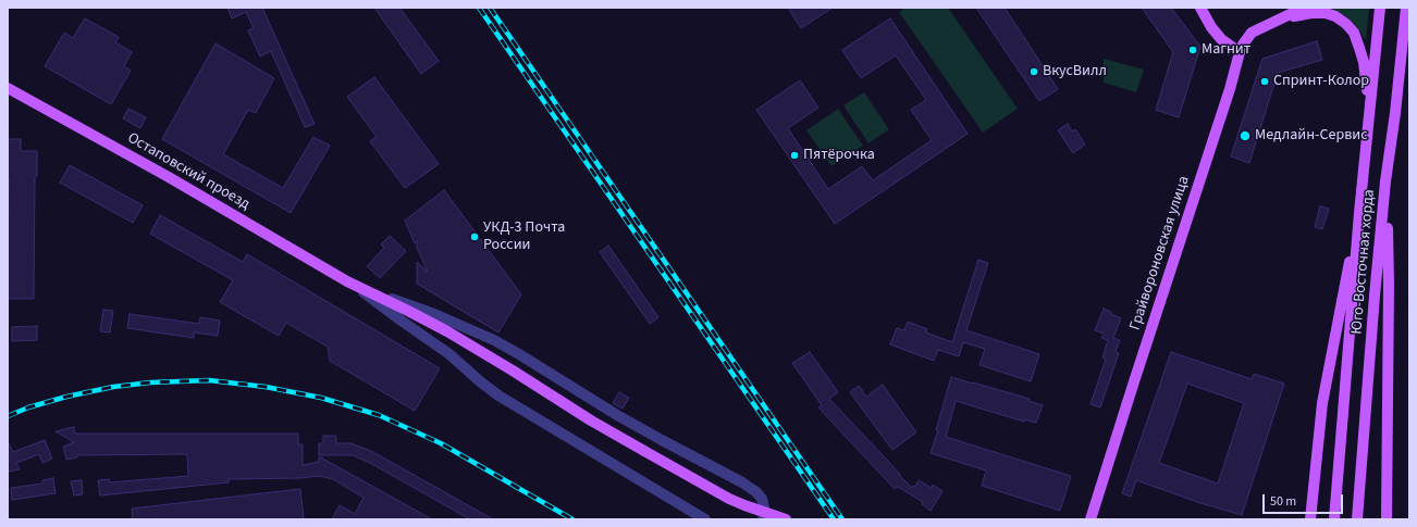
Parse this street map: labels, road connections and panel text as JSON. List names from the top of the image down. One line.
{"streets":{"main road":["Остаповский проезд","Грайвороновская улица","Юго-Восточная хорда"]},"places":["Магнит","ВкусВилл","Спринт-Колор","Медлайн-Сервис","Пятёрочка","УКД-3 Почта России"],"scale_bar":"50 m"}
